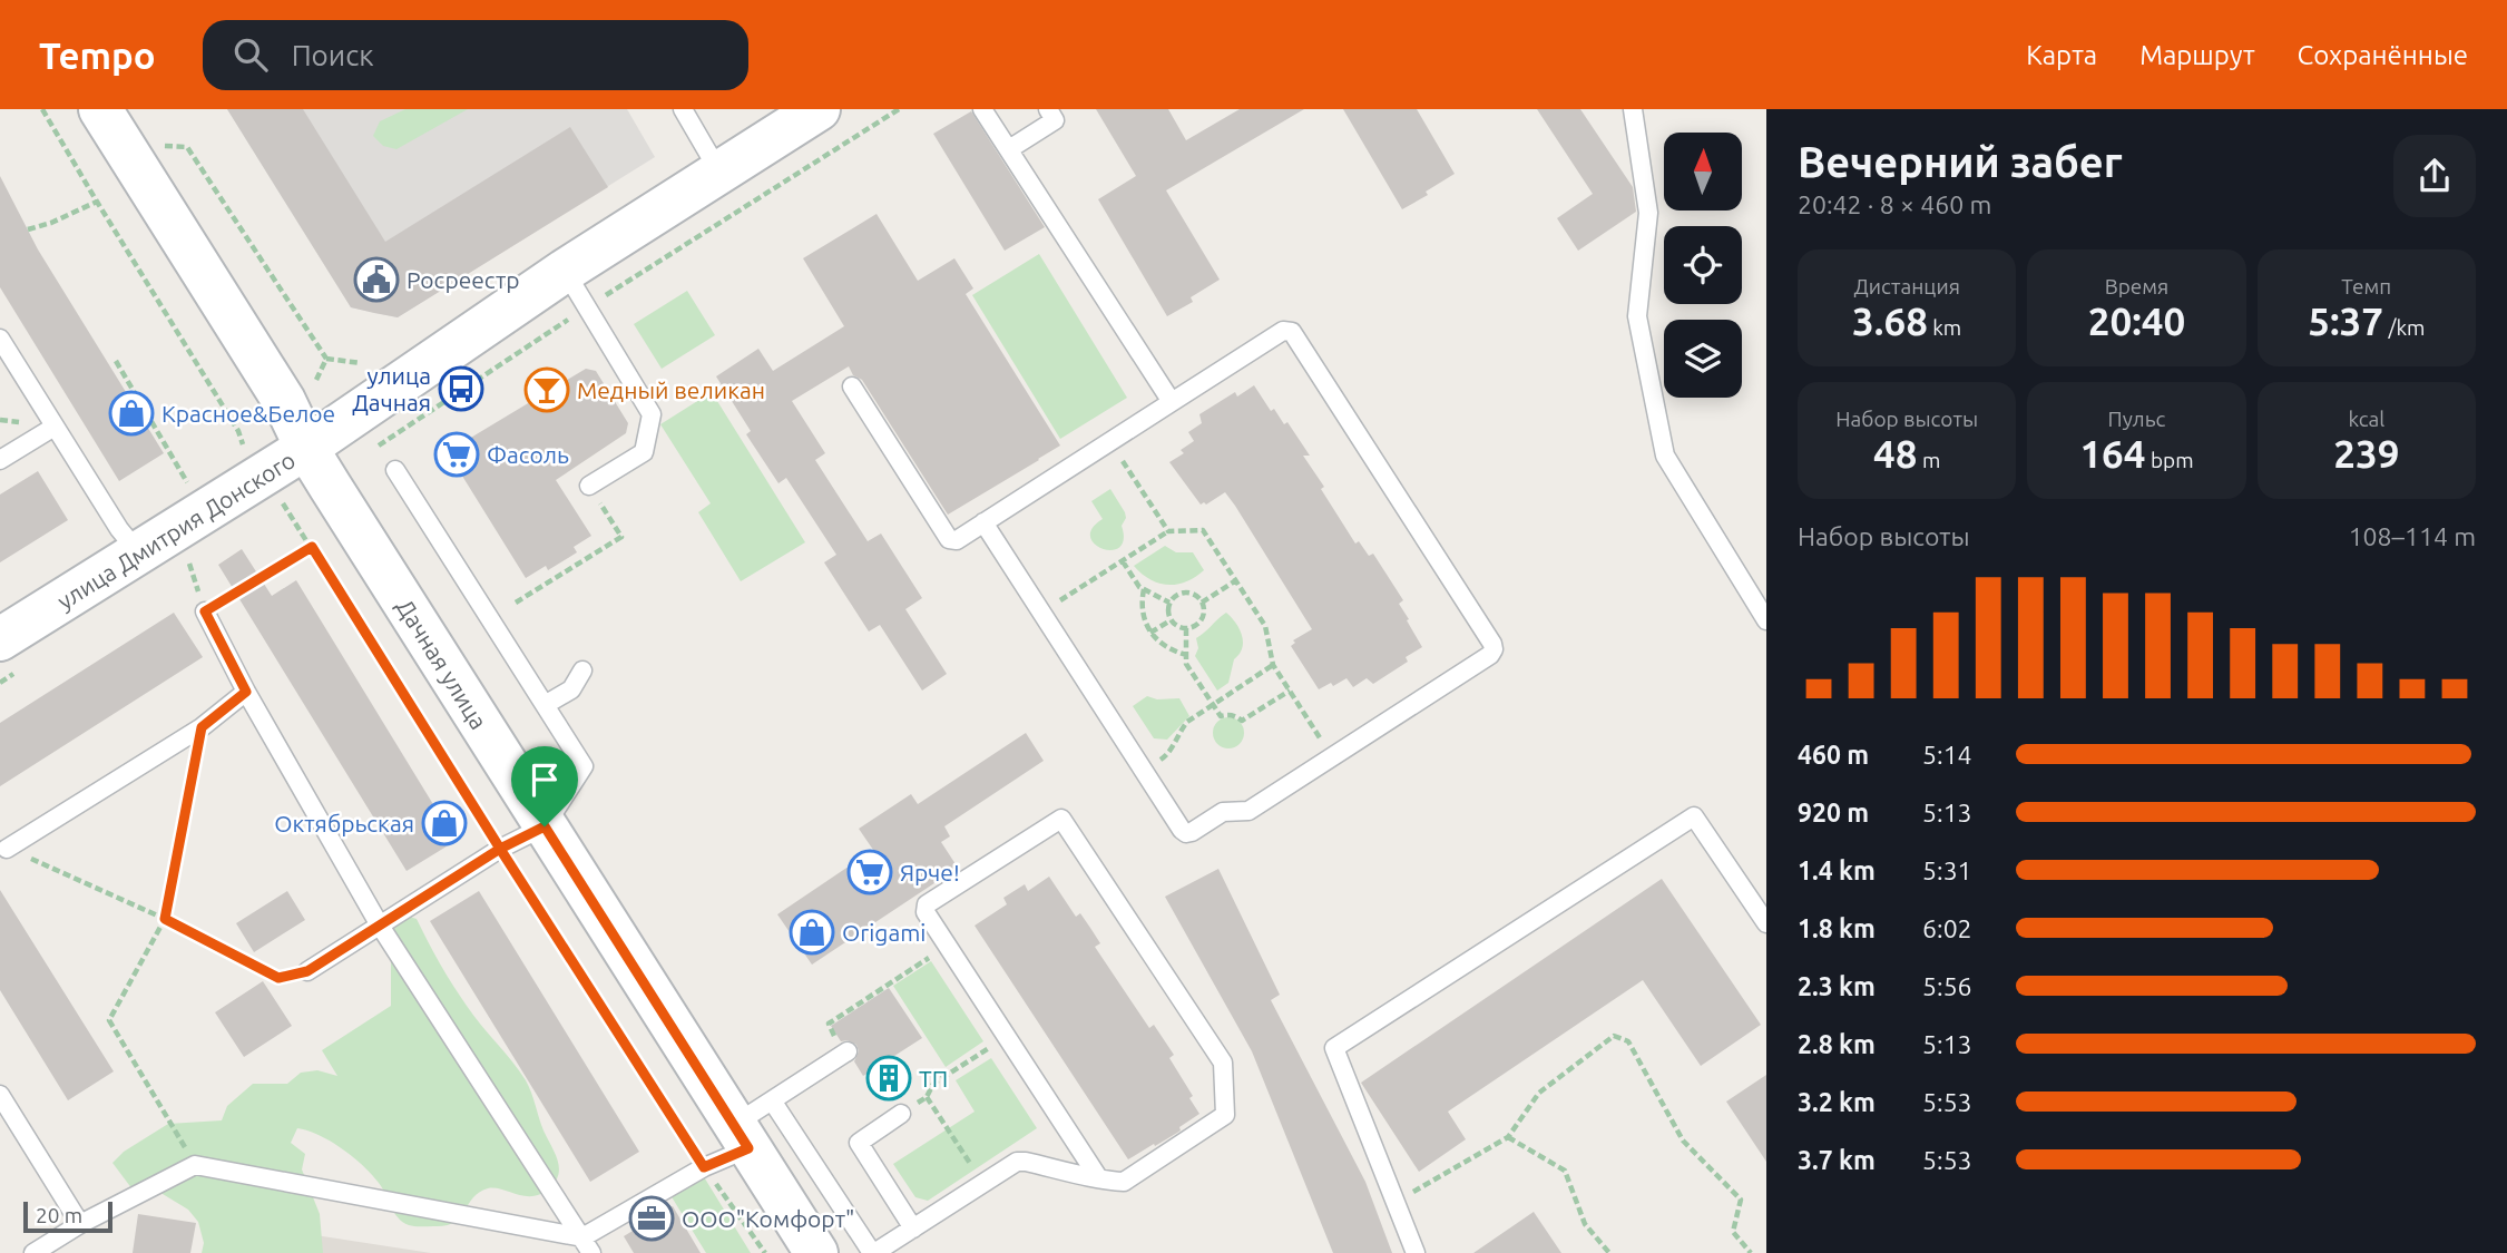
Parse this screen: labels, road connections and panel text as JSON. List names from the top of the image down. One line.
{"streets":{"street":["улица Дмитрия Донского","Дачная улица"]},"crossings":[["улица Дмитрия Донского","Дачная улица"]],"places":{"public building":["Росреестр"],"bus stop":["улица Дачная"],"bar":["Медный великан"],"shop":["Красное&Белое","Октябрьская","Origami"],"supermarket":["Фасоль","Ярче!"],"building":["ТП"],"office":["ООО\"Комфорт\""]},"scale_bar":"20 m","north":"top","page":{"header":"Tempo","search":"Поиск","nav":["Карта","Маршрут","Сохранённые"],"heading":["Вечерний забег","20:42 · 8 × 460 m"],"stats":[["Дистанция","3.68 km"],["Время","20:40"],["Темп","5:37 /km"],["Набор высоты","48 m"],["Пульс","164 bpm"],["kcal","239"]],"chart":["Набор высоты","108–114 m"],"list":[{"name":"460 m","note":"5:14"},{"name":"920 m","note":"5:13"},{"name":"1.4 km","note":"5:31"},{"name":"1.8 km","note":"6:02"},{"name":"2.3 km","note":"5:56"},{"name":"2.8 km","note":"5:13"},{"name":"3.2 km","note":"5:53"},{"name":"3.7 km","note":"5:53"}],"scale":"20 m"}}
